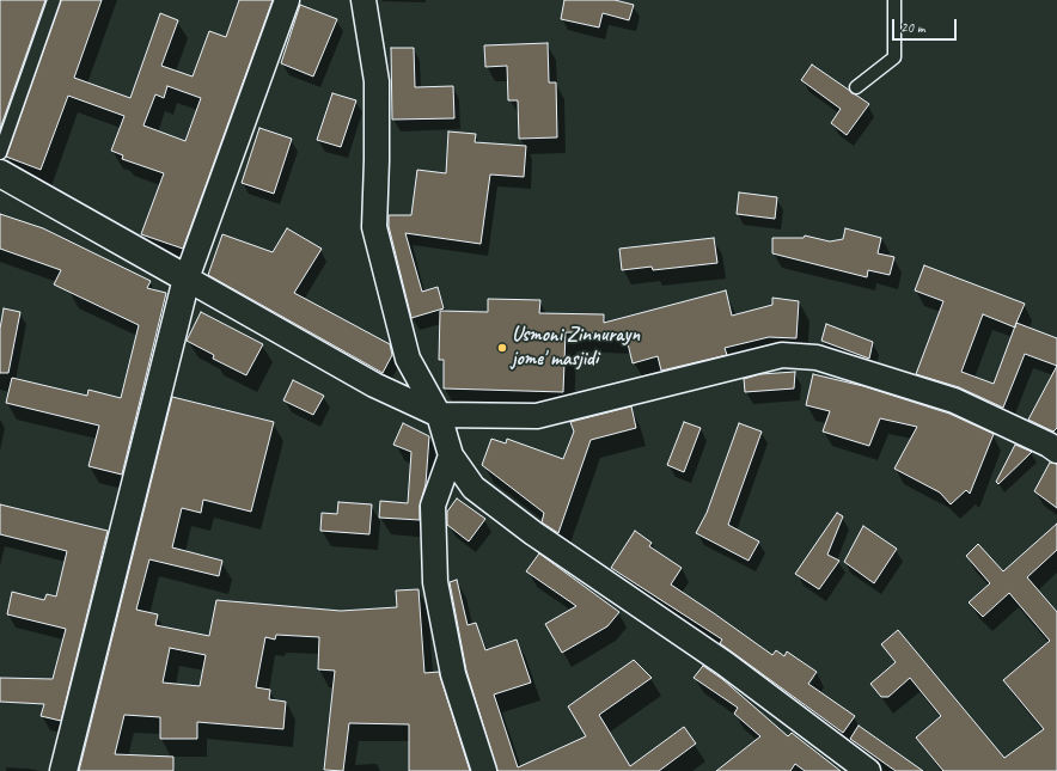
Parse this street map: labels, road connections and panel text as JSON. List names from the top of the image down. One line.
{"places":["Usmoni Zinnurayn jome' masjidi"],"scale_bar":"20 m"}
